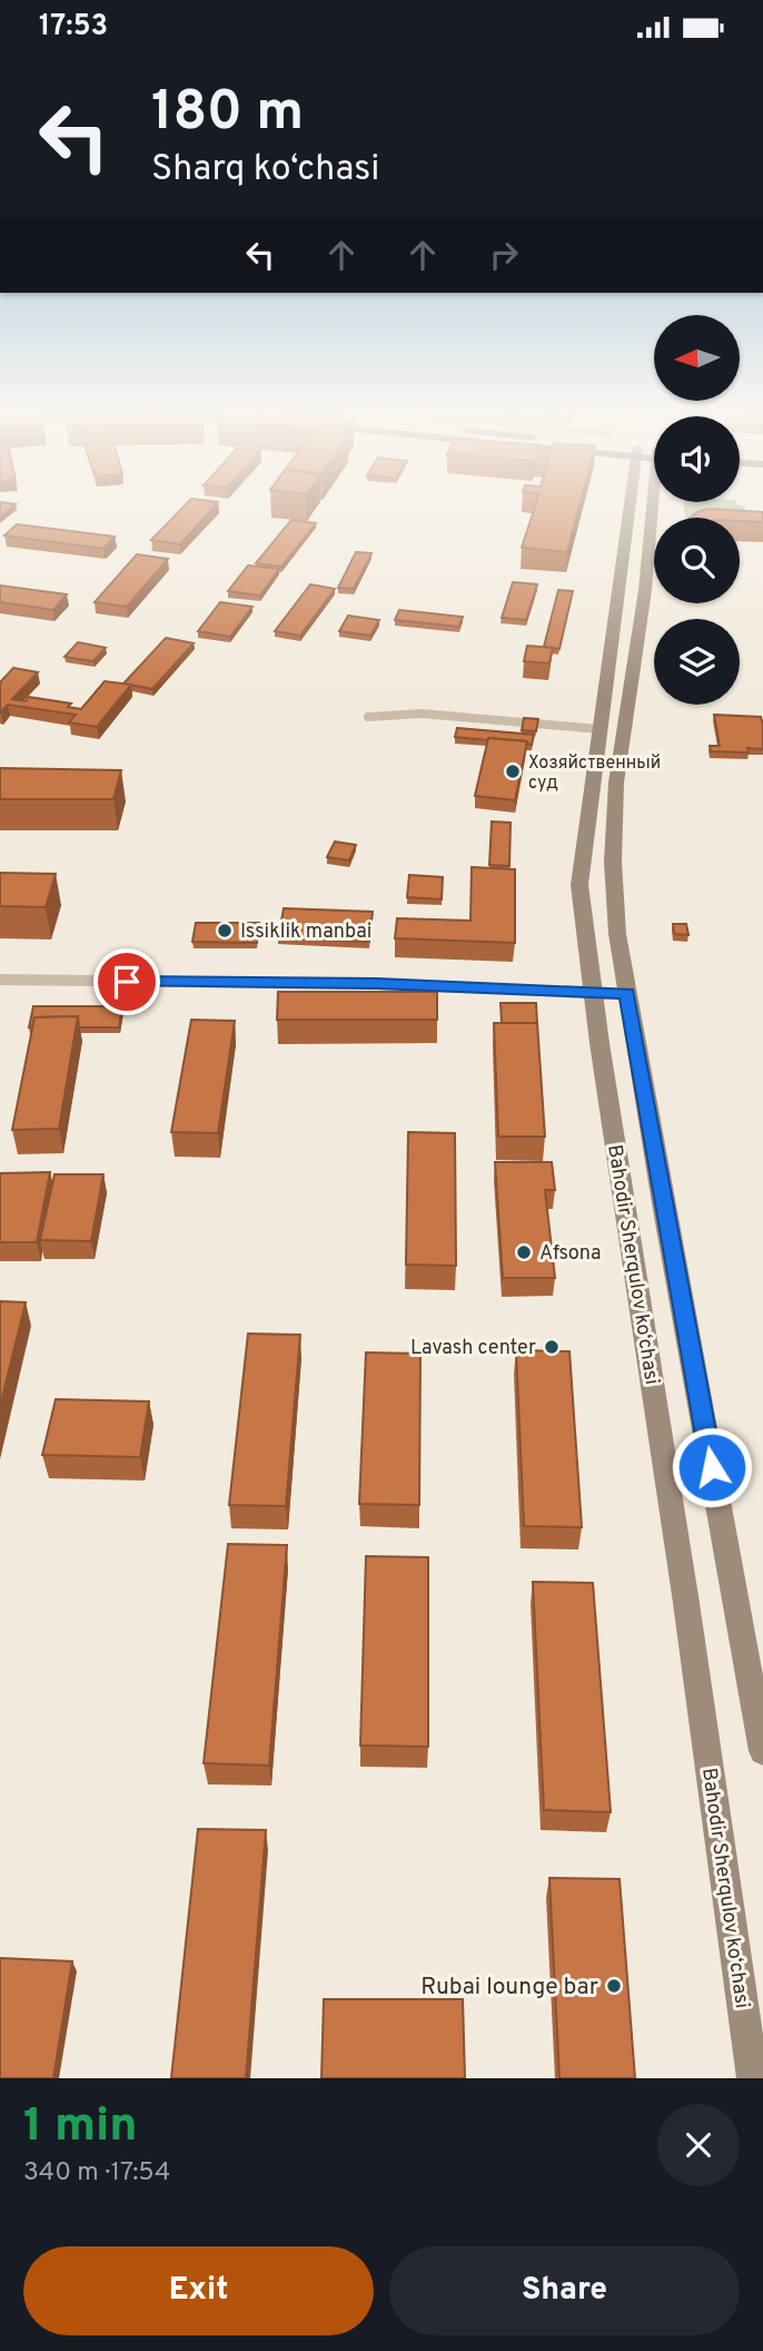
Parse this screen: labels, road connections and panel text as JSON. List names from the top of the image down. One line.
{"streets":{"main road":["Bahodir Sherqulov ko‘chasi"]},"places":["Хозяйственный суд","Issiklik manbai","Afsona","Lavash center","Rubai lounge bar"],"north":"left","page":{"status":"17:53","turn":["180 m","Sharq ko‘chasi"],"heading":["1 min","340 m · 17:54"],"buttons":["Exit","Share"]}}
